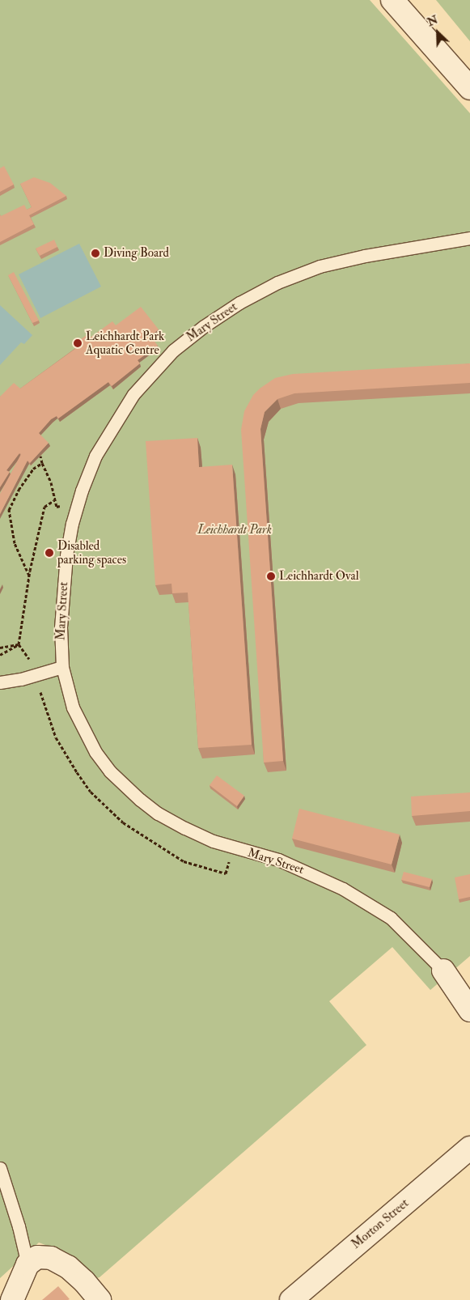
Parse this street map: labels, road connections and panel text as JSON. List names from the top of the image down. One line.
{"streets":{"street":["Mary Street","Morton Street"]},"parks":["Leichhardt Park"],"places":["Diving Board","Leichhardt Park Aquatic Centre","Disabled parking spaces","Leichhardt Oval"],"north":"top left"}
